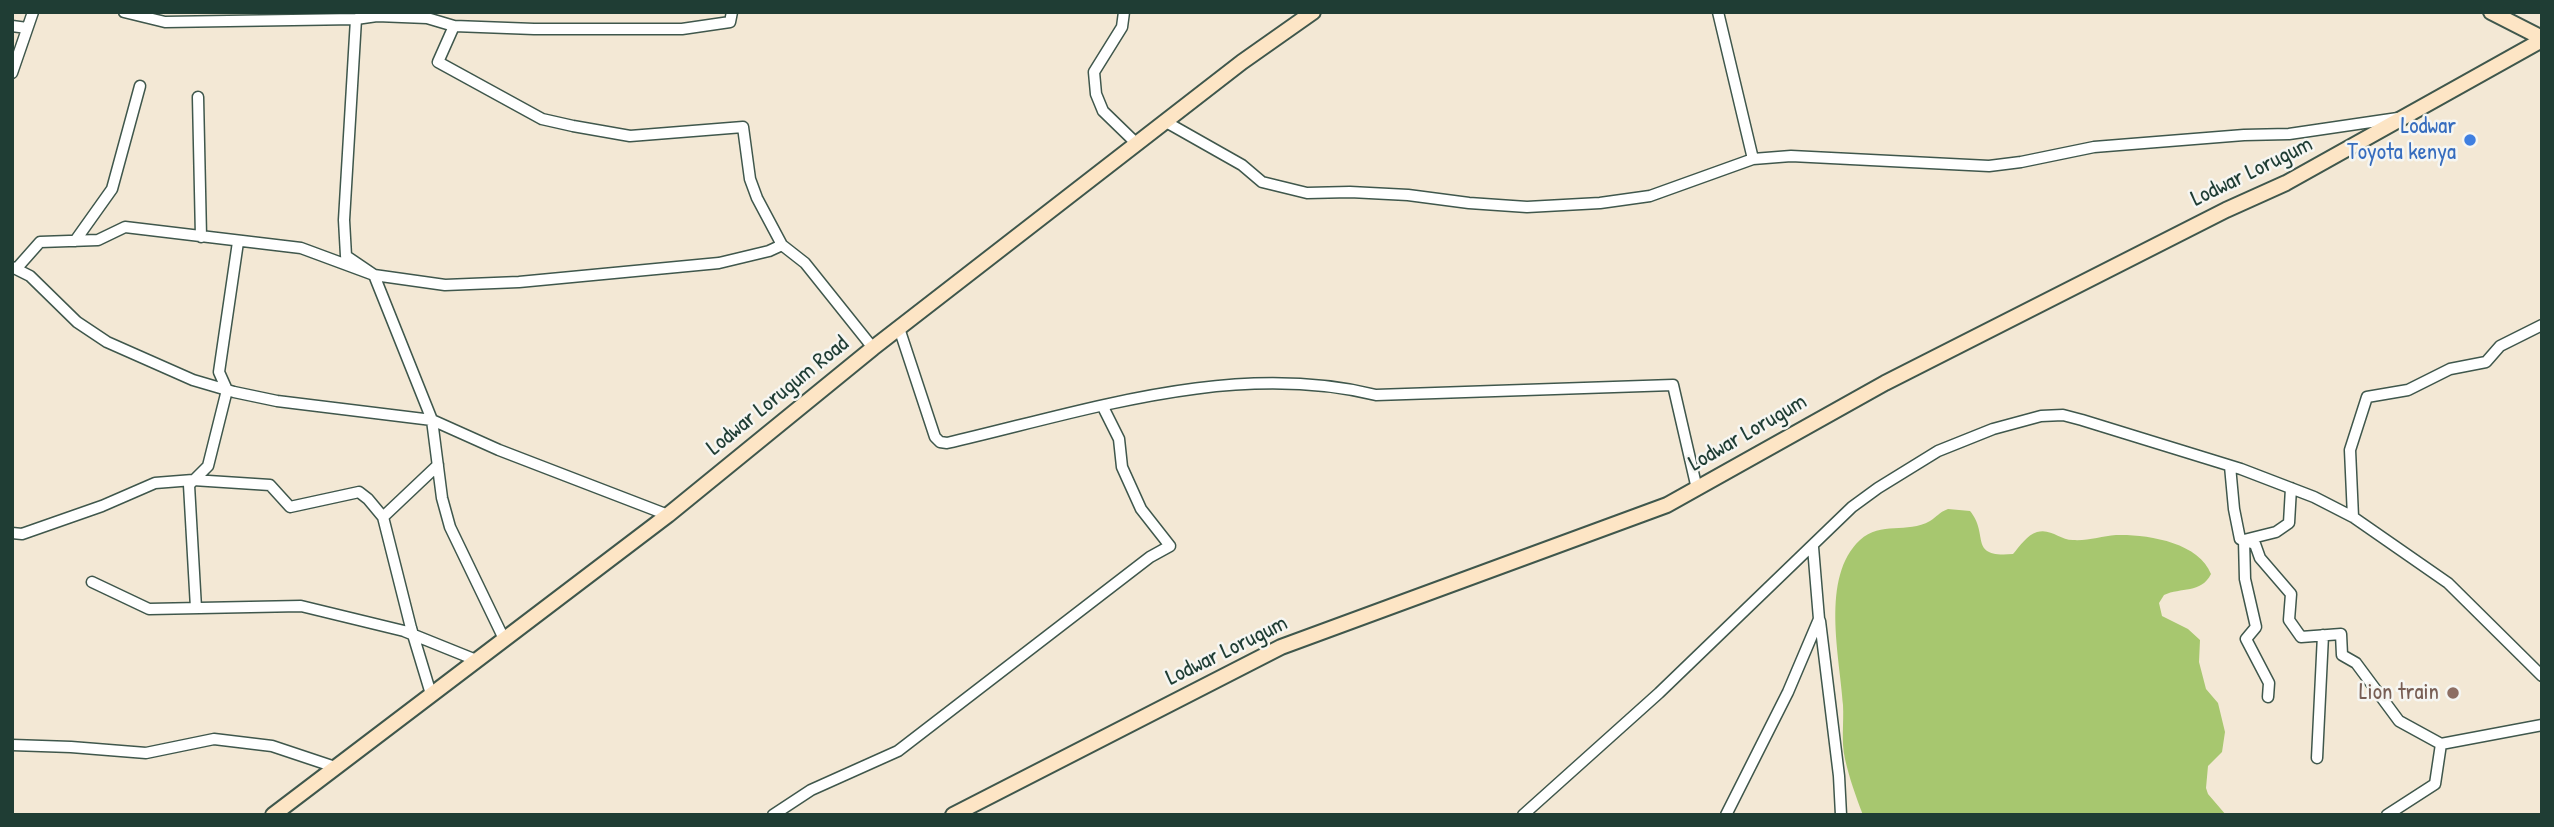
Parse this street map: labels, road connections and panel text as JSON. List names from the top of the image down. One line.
{"streets":{"street":["Lodwar Lorugum","Lodwar Lorugum Road"]},"places":["Lodwar Toyota kenya","Lion train"]}
